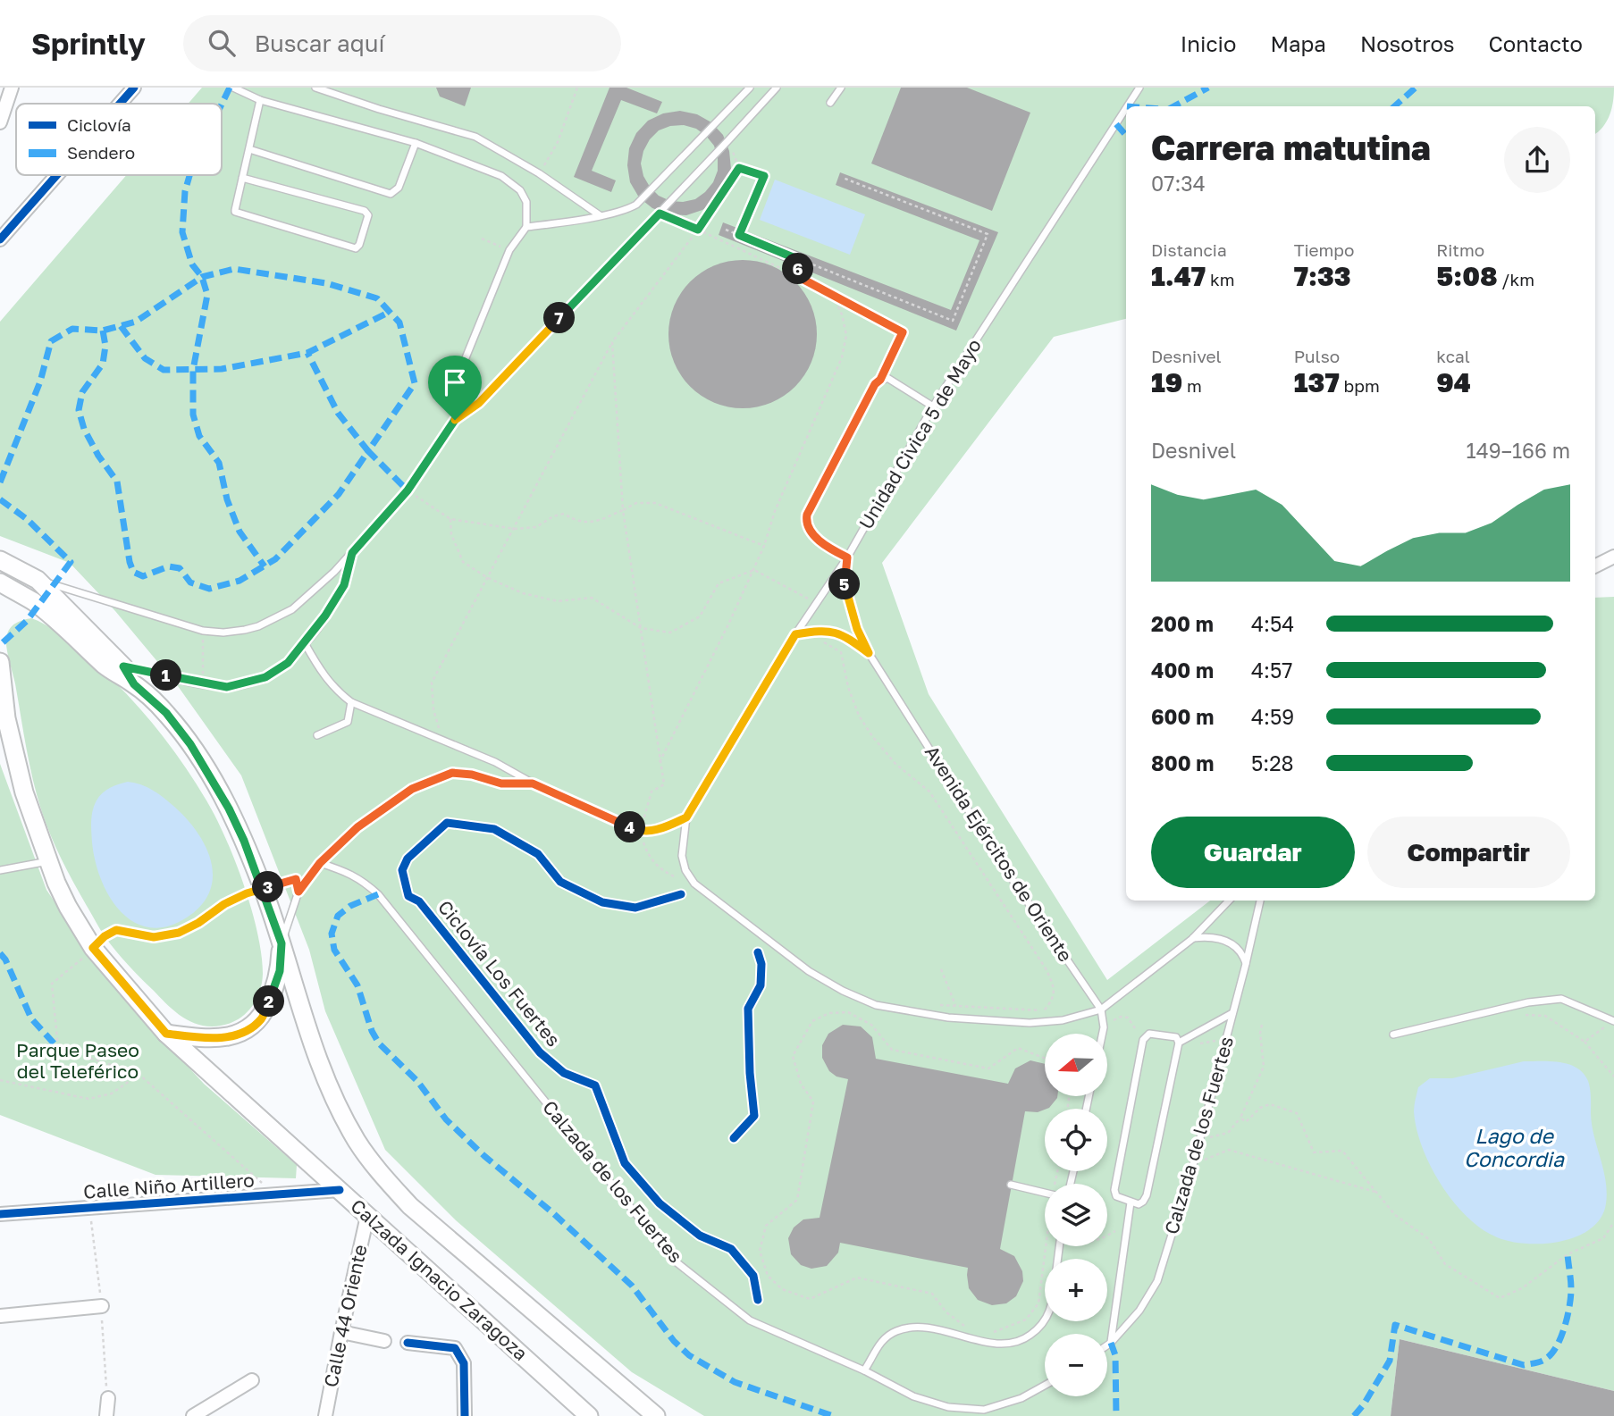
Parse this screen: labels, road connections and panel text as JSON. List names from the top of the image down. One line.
{"streets":{"main road":["Calzada Ignacio Zaragoza"],"street":["Calle Niño Artillero","Calle 44 Oriente"],"lane":["Unidad Civica 5 de Mayo","Avenida Ejércitos de Oriente","Calzada de los Fuertes"],"cycle path":["Ciclovía Los Fuertes"]},"crossings":[["Unidad Civica 5 de Mayo","Avenida Ejércitos de Oriente"],["Calle Niño Artillero","Calzada Ignacio Zaragoza"],["Calzada Ignacio Zaragoza","Calle 44 Oriente"]],"water":["Lago de Concordia"],"parks":["Parque Paseo del Teleférico"],"legend":["Ciclovía","Sendero"],"north":"left","page":{"header":"Sprintly","search":"Buscar aquí","nav":["Inicio","Mapa","Nosotros","Contacto"],"heading":["Carrera matutina","07:34"],"stats":[["Distancia","1.47 km"],["Tiempo","7:33"],["Ritmo","5:08 /km"],["Desnivel","19 m"],["Pulso","137 bpm"],["kcal","94"]],"pins":["6","7","5","1","4","3","2"],"chart":["Desnivel","149–166 m"],"list":[{"name":"200 m","note":"4:54"},{"name":"400 m","note":"4:57"},{"name":"600 m","note":"4:59"},{"name":"800 m","note":"5:28"}],"buttons":["Guardar","Compartir"],"map_buttons":["+","−"]}}
